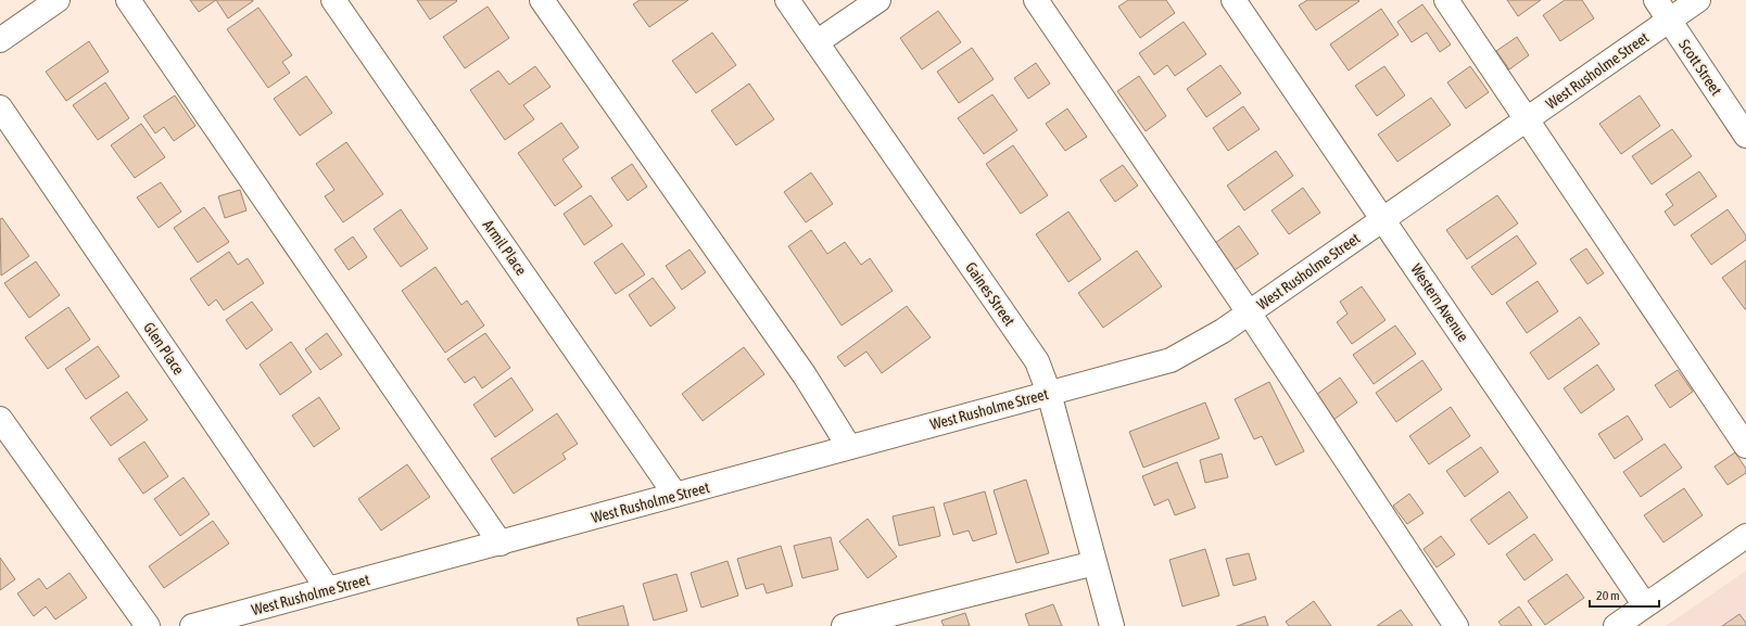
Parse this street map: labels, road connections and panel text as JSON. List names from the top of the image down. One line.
{"streets":{"street":["Scott Street","West Rusholme Street","Armil Place","Gaines Street","Western Avenue","Glen Place"]},"crossings":[["Scott Street","West Rusholme Street"],["West Rusholme Street","Armil Place"],["West Rusholme Street","Gaines Street"],["West Rusholme Street","Western Avenue"],["West Rusholme Street","Glen Place"]],"scale_bar":"20 m"}
